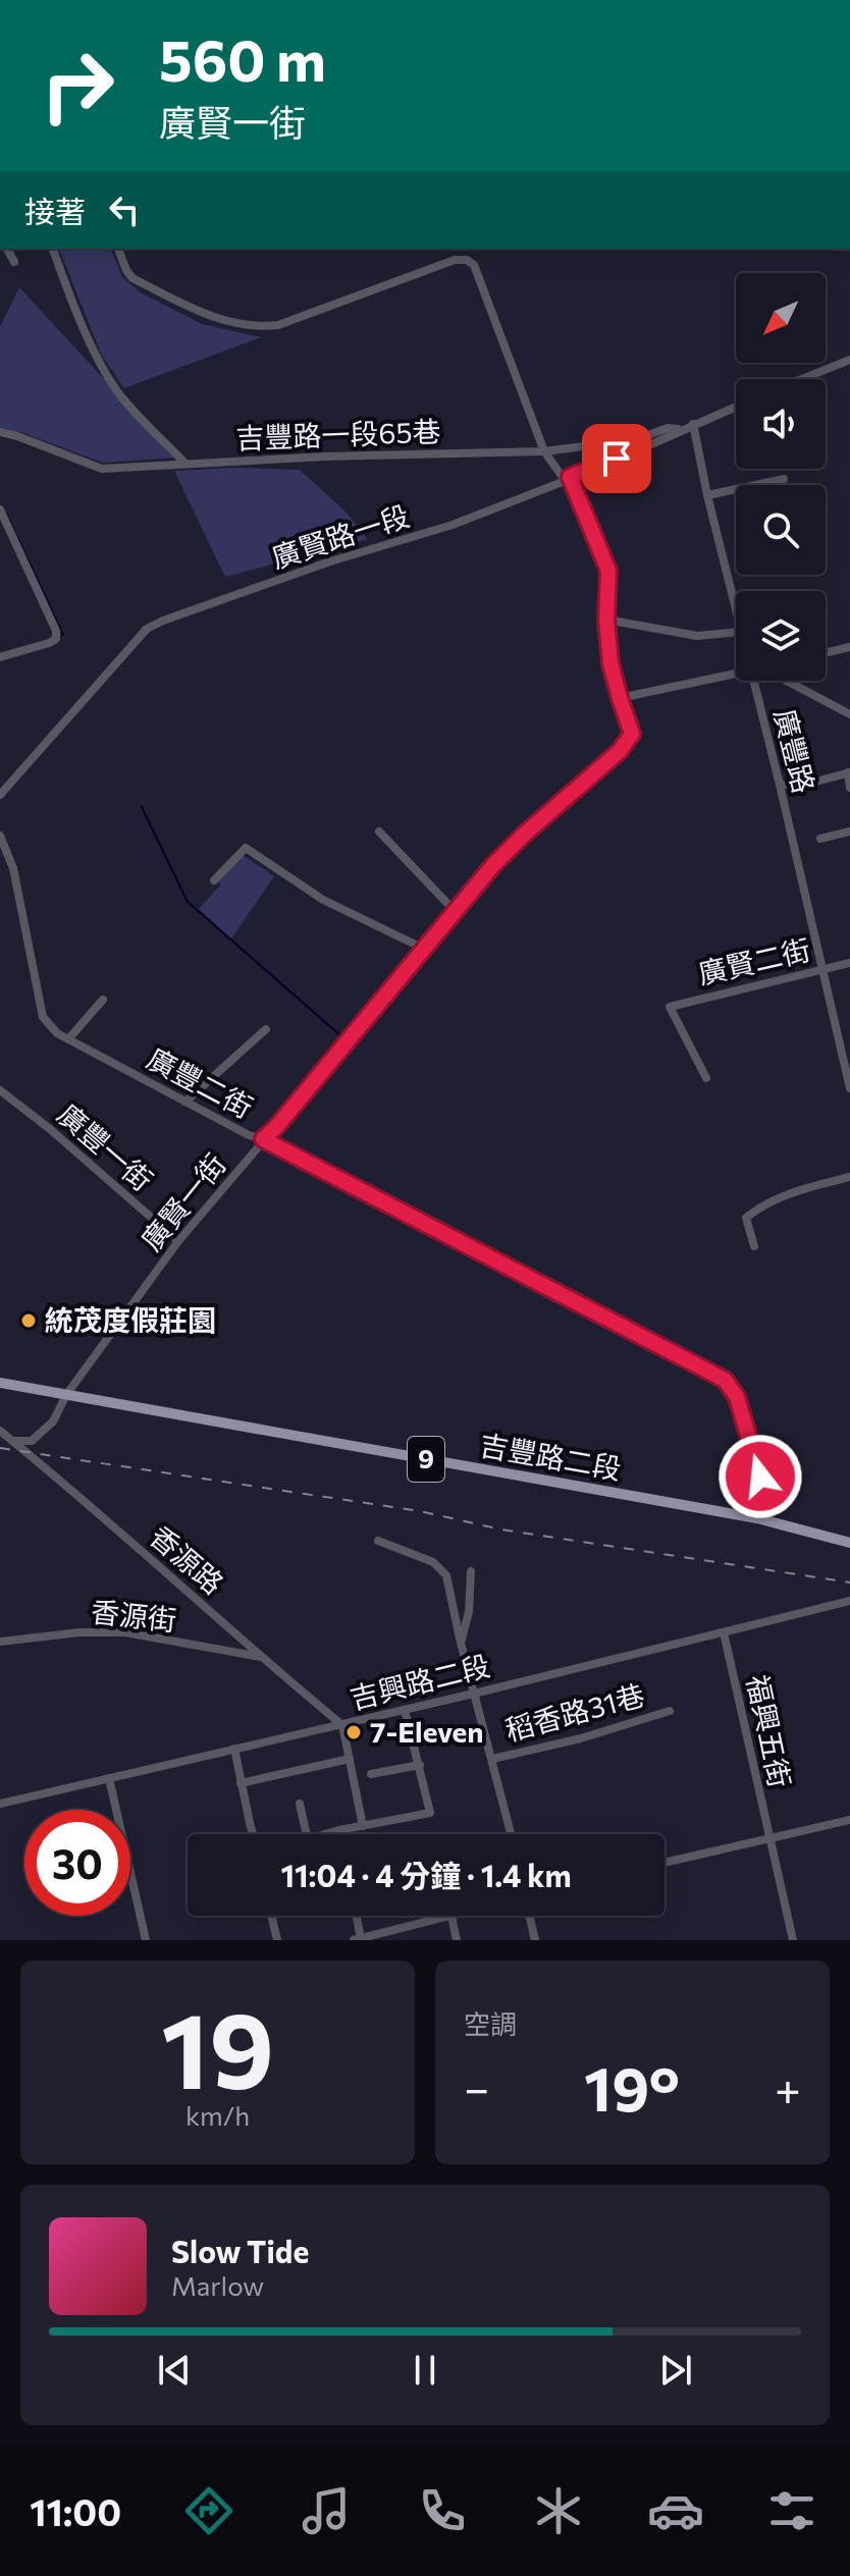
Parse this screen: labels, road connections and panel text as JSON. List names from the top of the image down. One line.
{"streets":{"main road":["吉豐路二段","9"],"street":["吉豐路一段65巷","廣賢路一段","廣豐路","廣賢二街","廣豐二街","廣豐一街","廣賢一街","香源路","香源街","吉興路二段","稻香路31巷","福興五街"]},"crossings":[["吉豐路一段65巷","廣賢路一段"],["廣賢路一段","廣豐路"],["廣豐路","廣賢二街"],["廣豐二街","廣賢一街"],["廣豐二街","吉豐路二段"],["廣豐一街","廣賢一街"],["廣賢一街","吉豐路二段"],["廣賢一街","香源路"],["香源路","香源街"],["香源路","吉興路二段"],["吉興路二段","福興五街"]],"places":["統茂度假莊園","7-Eleven"],"north":"bottom left","page":{"turn":["560 m","廣賢一街"],"then":"接著","limit":"30","trip":"11:04 · 4 分鐘 · 1.4 km","tile":[["19","km/h"],"空調"],"heat":["−","19°","+"],"song":["Slow Tide","Marlow"],"tabs":"11:00"}}
